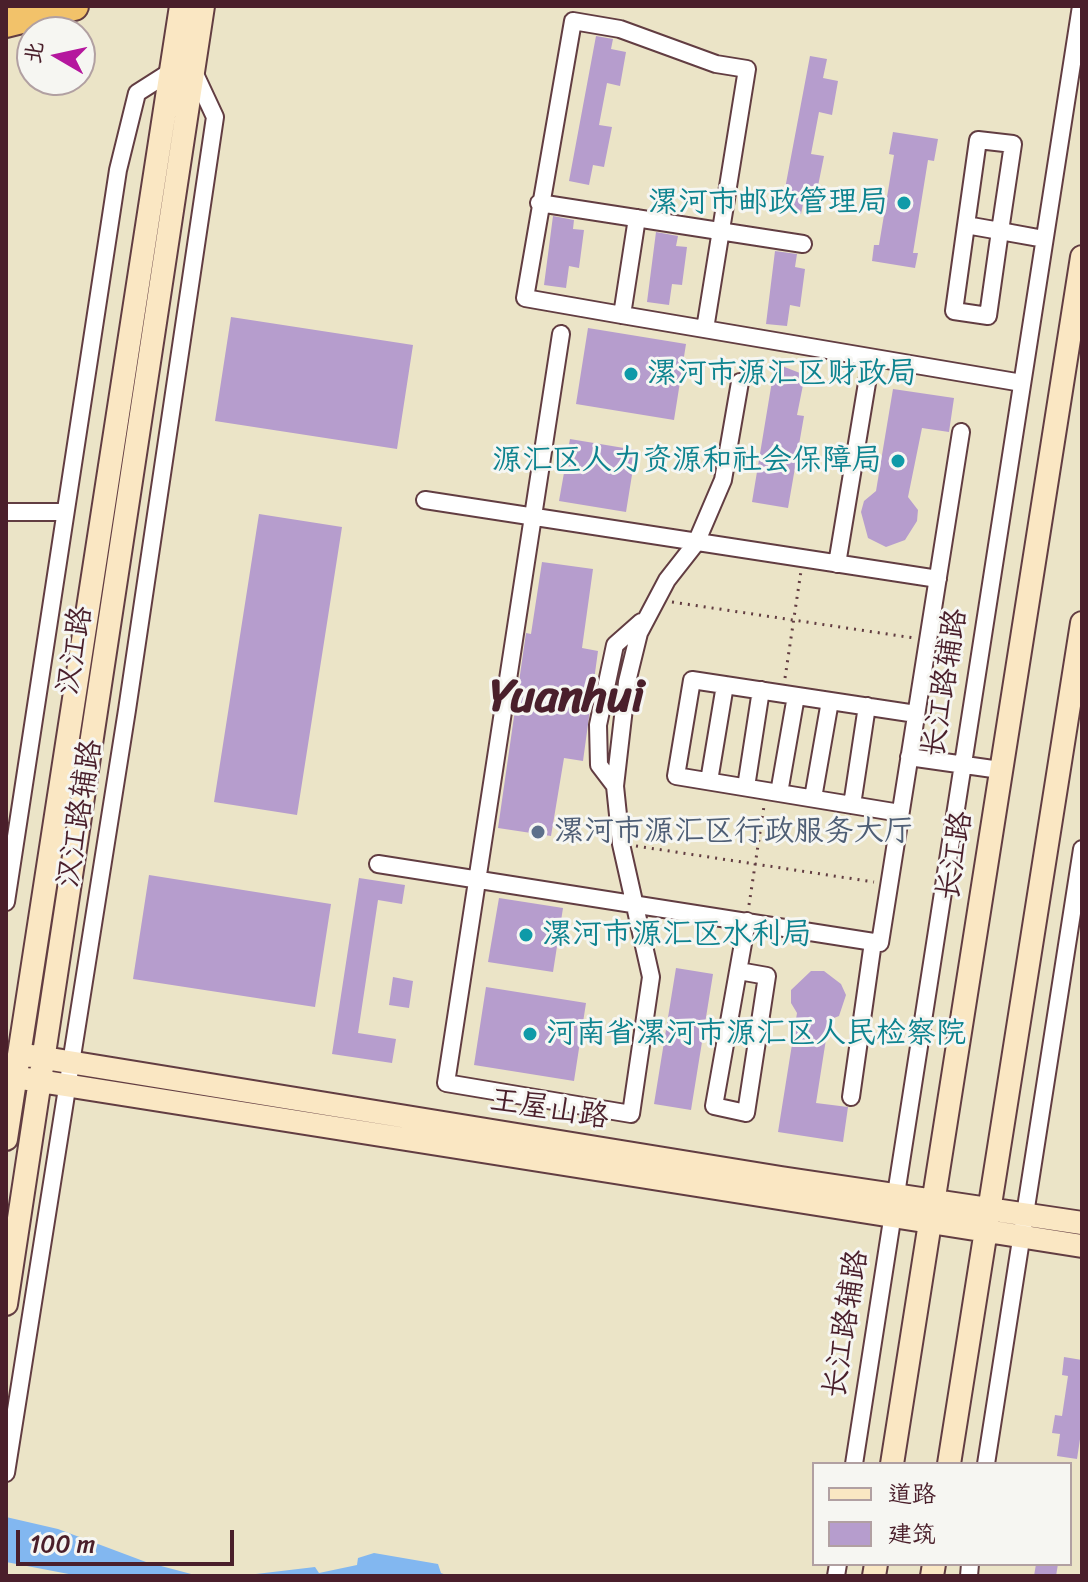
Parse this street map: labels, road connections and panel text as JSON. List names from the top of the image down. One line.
{"streets":{"street":["汉江路","长江路辅路","汉江路辅路","长江路","王屋山路"]},"crossings":[["汉江路","汉江路辅路"],["汉江路","王屋山路"],["长江路辅路","王屋山路"],["汉江路辅路","王屋山路"],["长江路","王屋山路"]],"districts":["Yuanhui"],"places":["漯河市邮政管理局","漯河市源汇区财政局","源汇区人力资源和社会保障局","漯河市源汇区行政服务大厅","漯河市源汇区水利局","河南省漯河市源汇区人民检察院"],"legend":["道路","建筑"],"scale_bar":"100 m","north":"left"}
